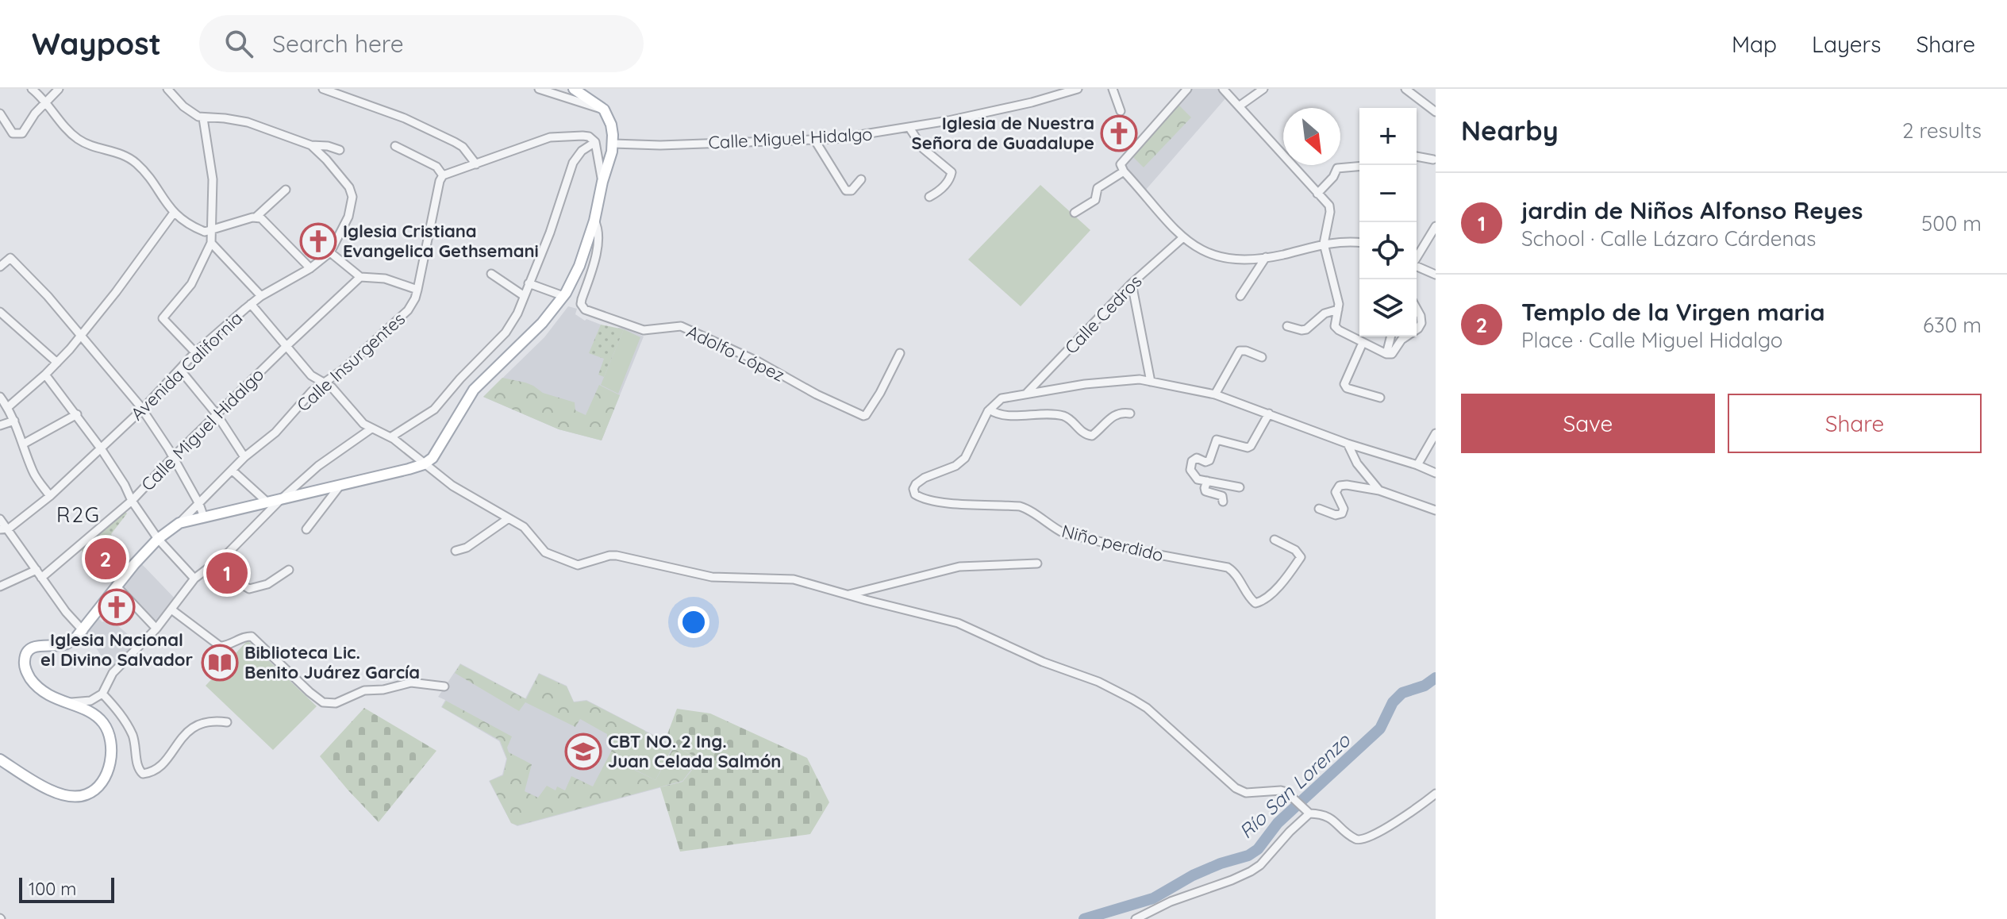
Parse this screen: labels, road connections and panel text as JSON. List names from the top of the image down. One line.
{"streets":{"main road":["Calle Insurgentes"],"street":["Calle Miguel Hidalgo","Calle Cedros","Adolfo López","Avenida California","Niño perdido"]},"crossings":[["Calle Cedros","Niño perdido"]],"districts":["R2G"],"water":["Río San Lorenzo"],"places":{"church":["Iglesia de Nuestra Señora de Guadalupe","Iglesia Cristiana Evangelica Gethsemani","Iglesia Nacional el Divino Salvador"],"library":["Biblioteca Lic. Benito Juárez García"],"school or university":["CBT NO. 2 Ing. Juan Celada Salmón"]},"scale_bar":"100 m","north":"bottom right","page":{"header":"Waypost","search":"Search here","nav":["Map","Layers","Share"],"heading":["Nearby","2 results"],"map_buttons":["+","−"],"list":[{"mark":"1","name":"jardin de Niños Alfonso Reyes","note":"School · Calle Lázaro Cárdenas","value":"500 m"},{"mark":"2","name":"Templo de la Virgen maria","note":"Place · Calle Miguel Hidalgo","value":"630 m"}],"buttons":["Save","Share"],"pins":["2","1"],"scale":"100 m"}}
